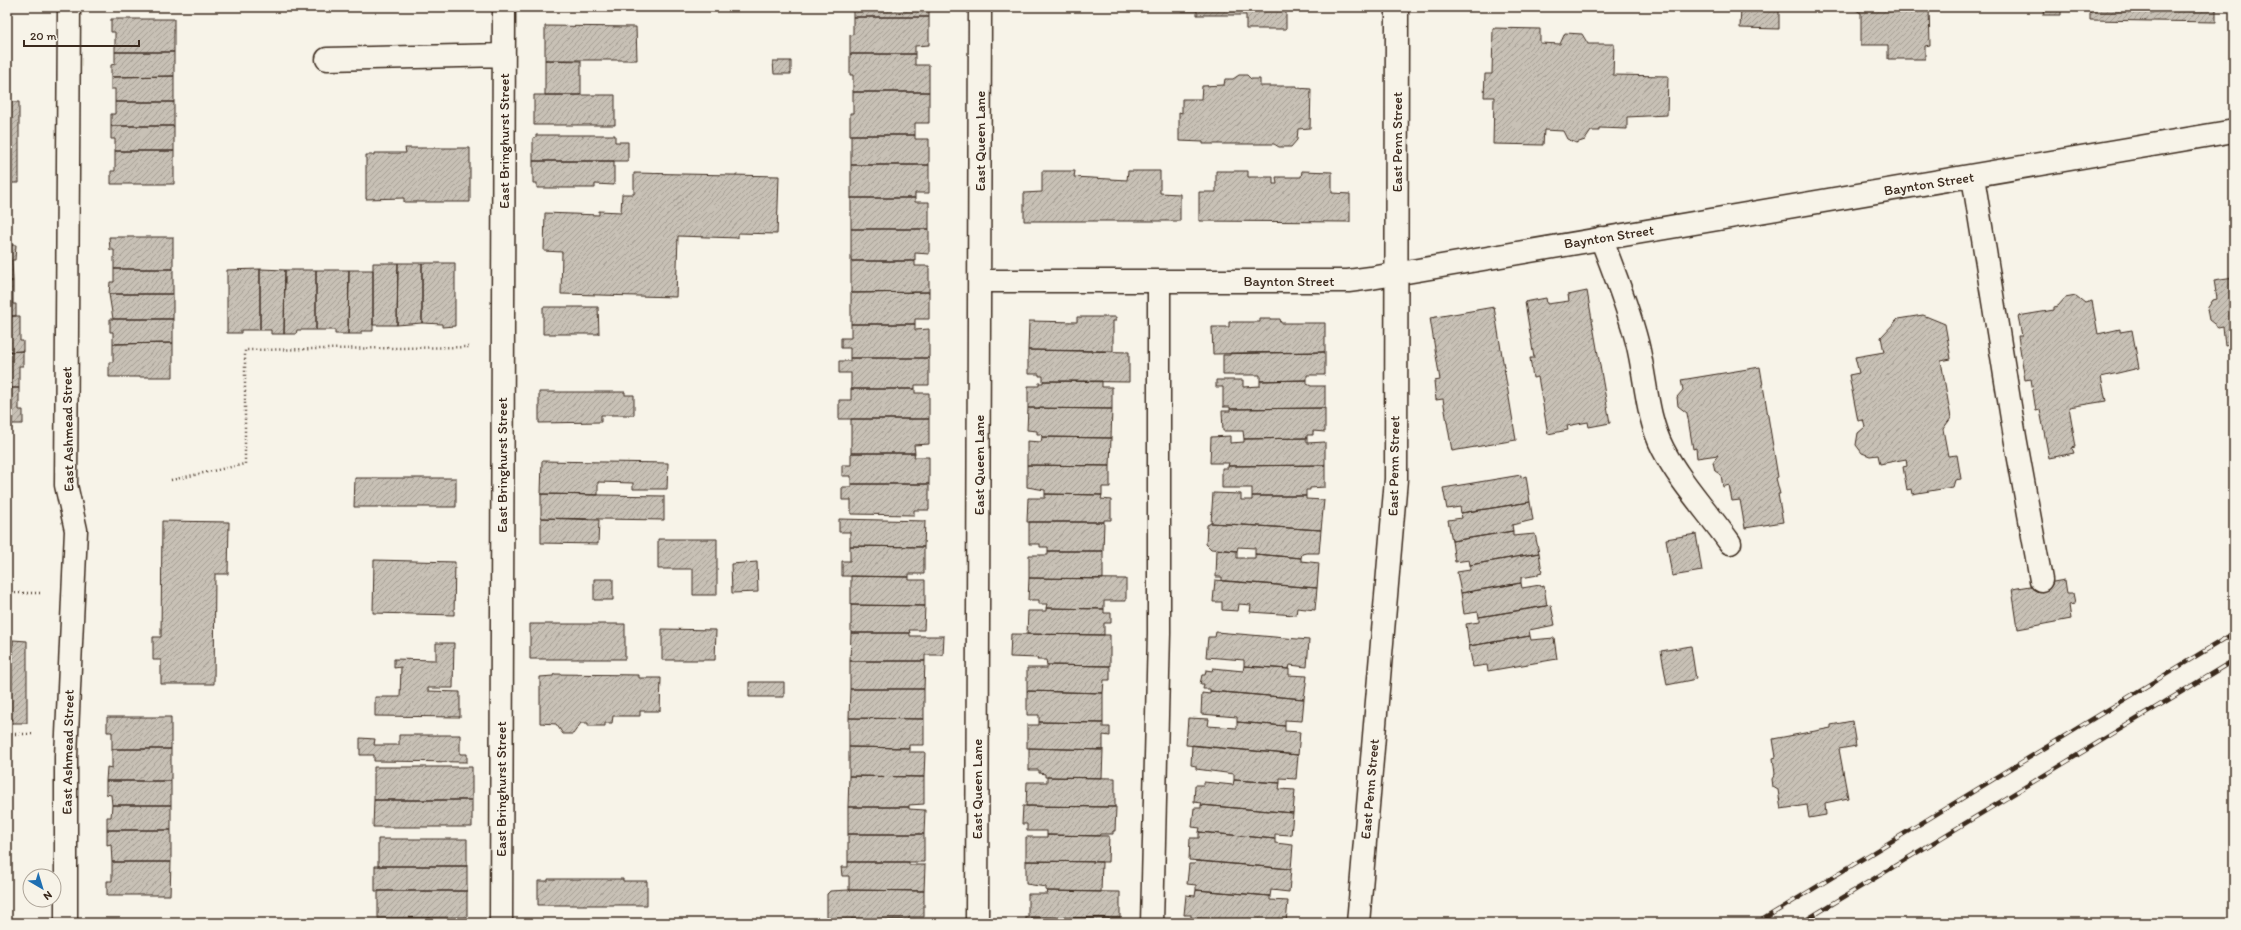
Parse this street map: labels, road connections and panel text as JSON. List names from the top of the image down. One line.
{"streets":{"street":["East Bringhurst Street","East Queen Lane","East Penn Street","Baynton Street","East Ashmead Street"]},"crossings":[["East Queen Lane","Baynton Street"],["East Penn Street","Baynton Street"]],"scale_bar":"20 m","north":"bottom right"}
